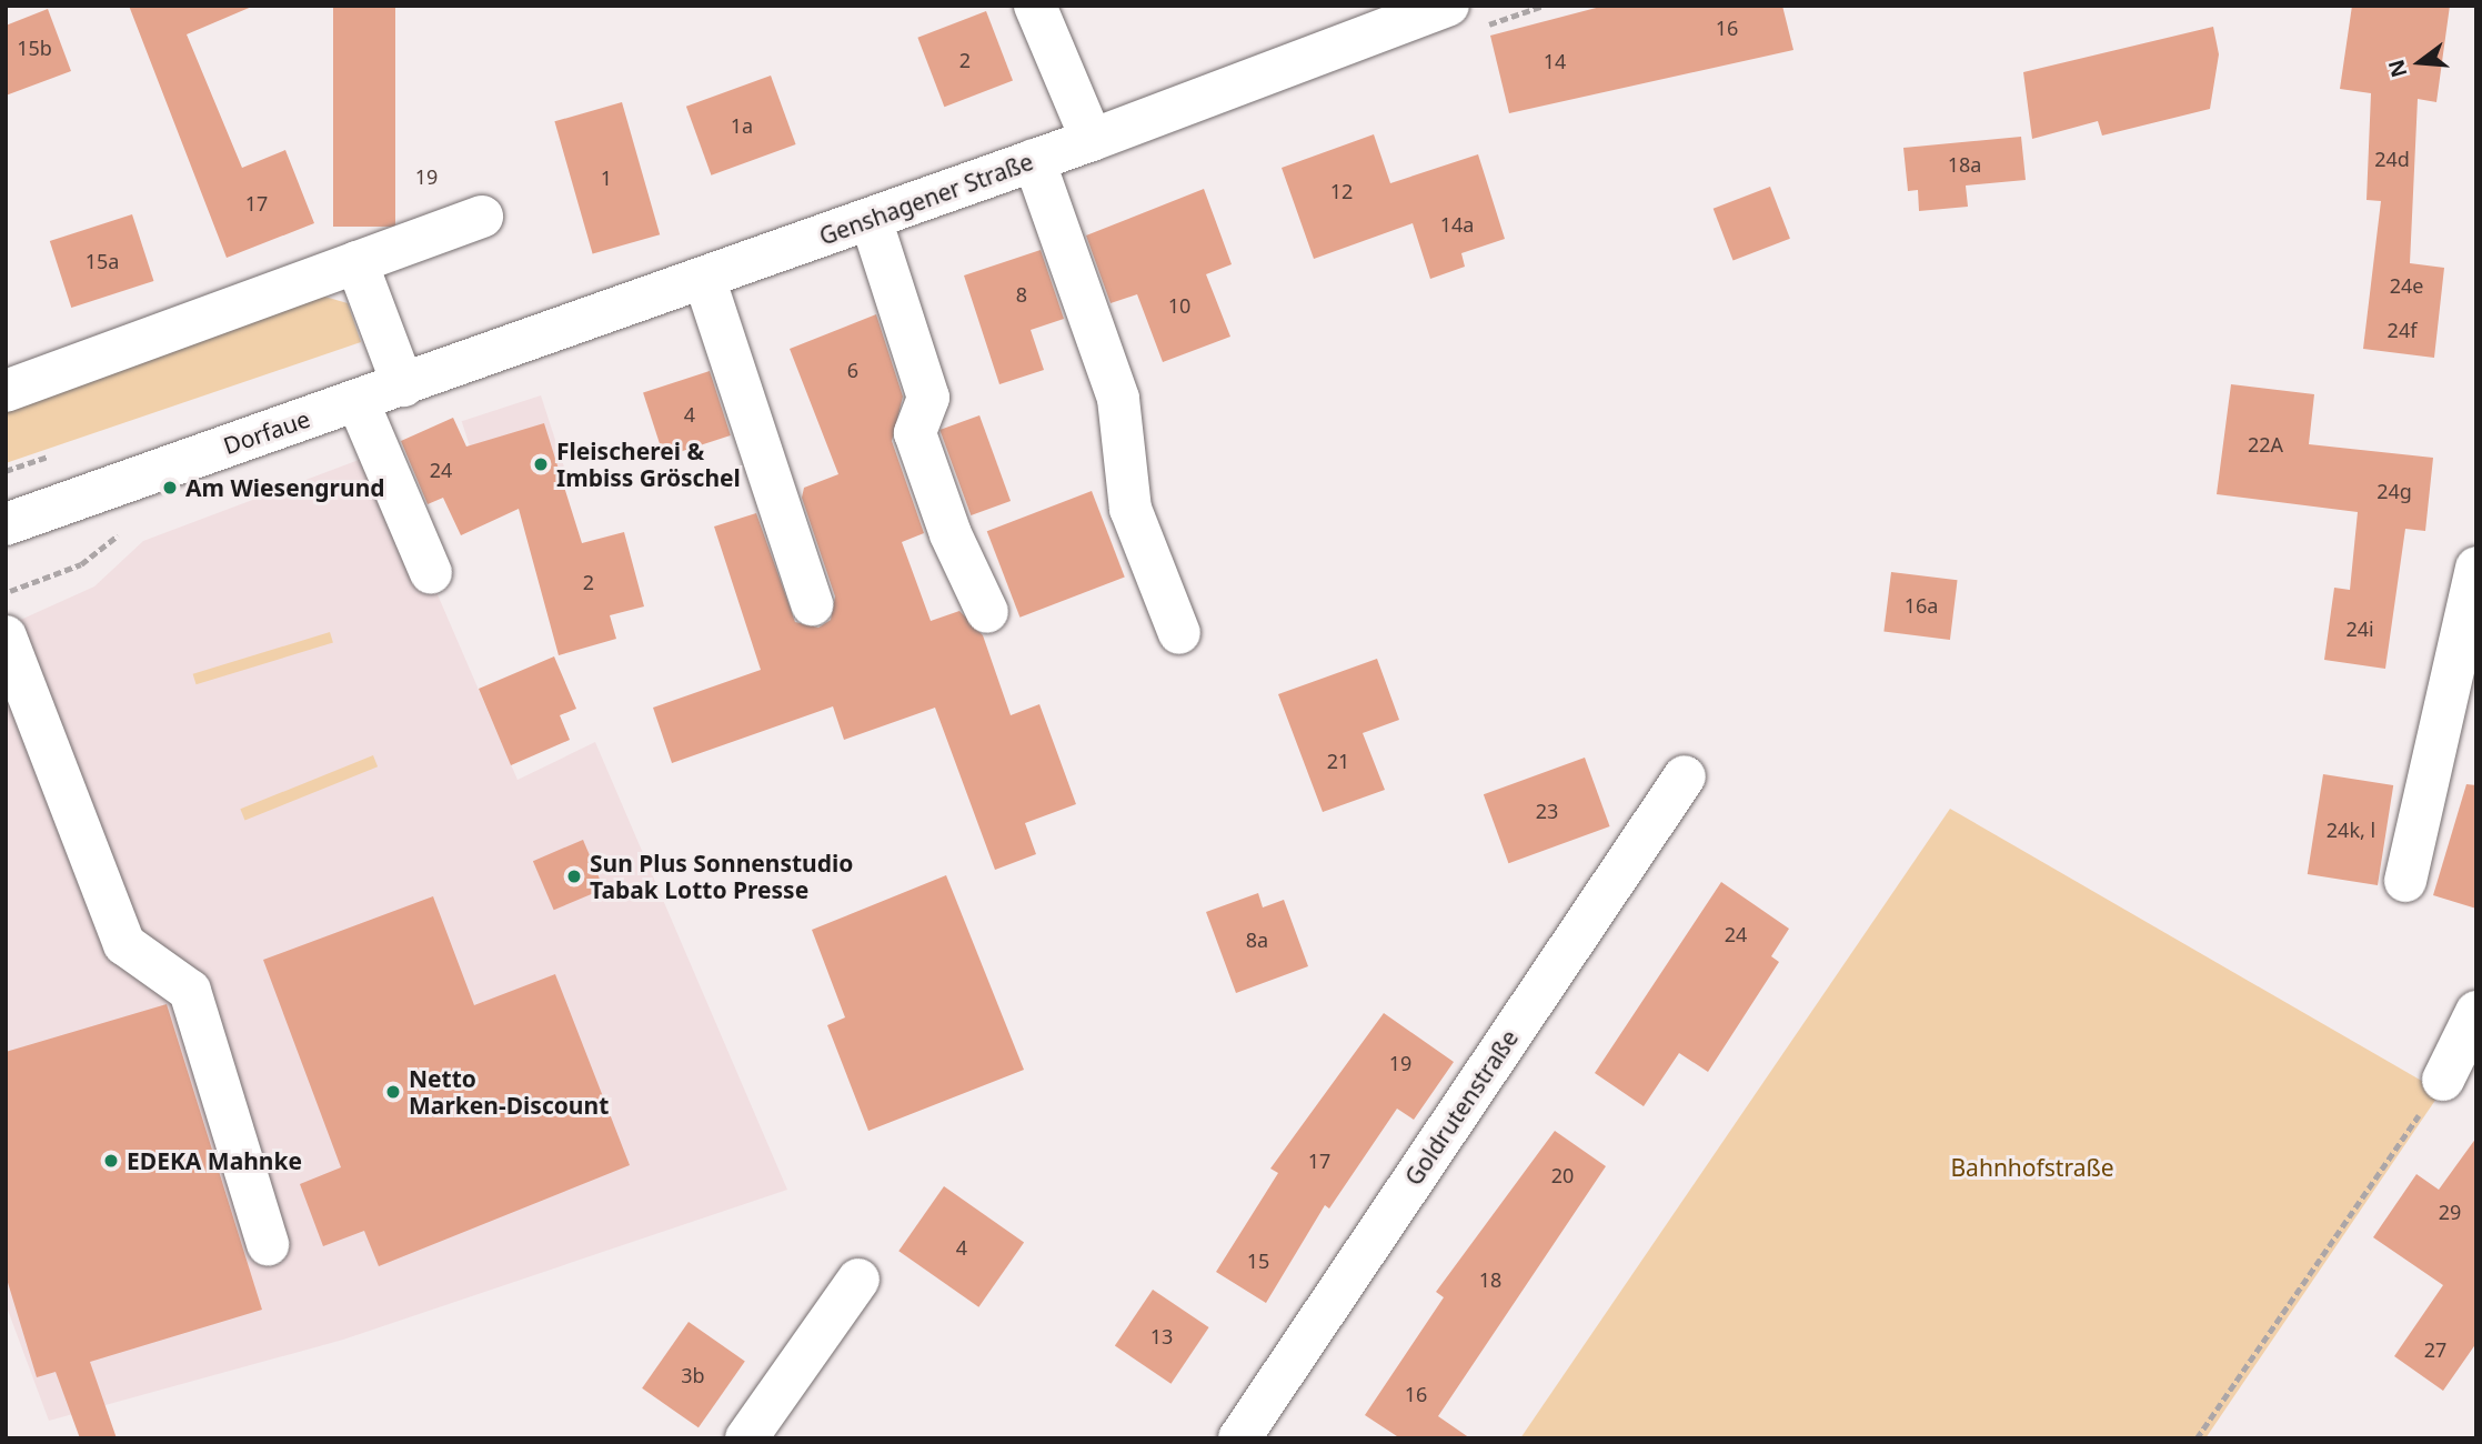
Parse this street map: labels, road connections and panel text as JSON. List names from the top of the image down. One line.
{"streets":{"street":["Genshagener Straße","Dorfaue","Goldrutenstraße"]},"crossings":[["Genshagener Straße","Dorfaue"]],"parks":["Bahnhofstraße"],"places":["Fleischerei & Imbiss Gröschel","Am Wiesengrund","Sun Plus Sonnenstudio Tabak Lotto Presse","Netto Marken-Discount","EDEKA Mahnke"],"house_numbers":["16","15b","2","14","1a","24d","18a","19","1","12","17","14a","15a","24e","8","10","24f","6","4","22A","24","24g","2","16a","24i","21","23","24k, l","24","8a","19","17","20","29","4","15","18","13","27","3b","16"],"north":"left"}
